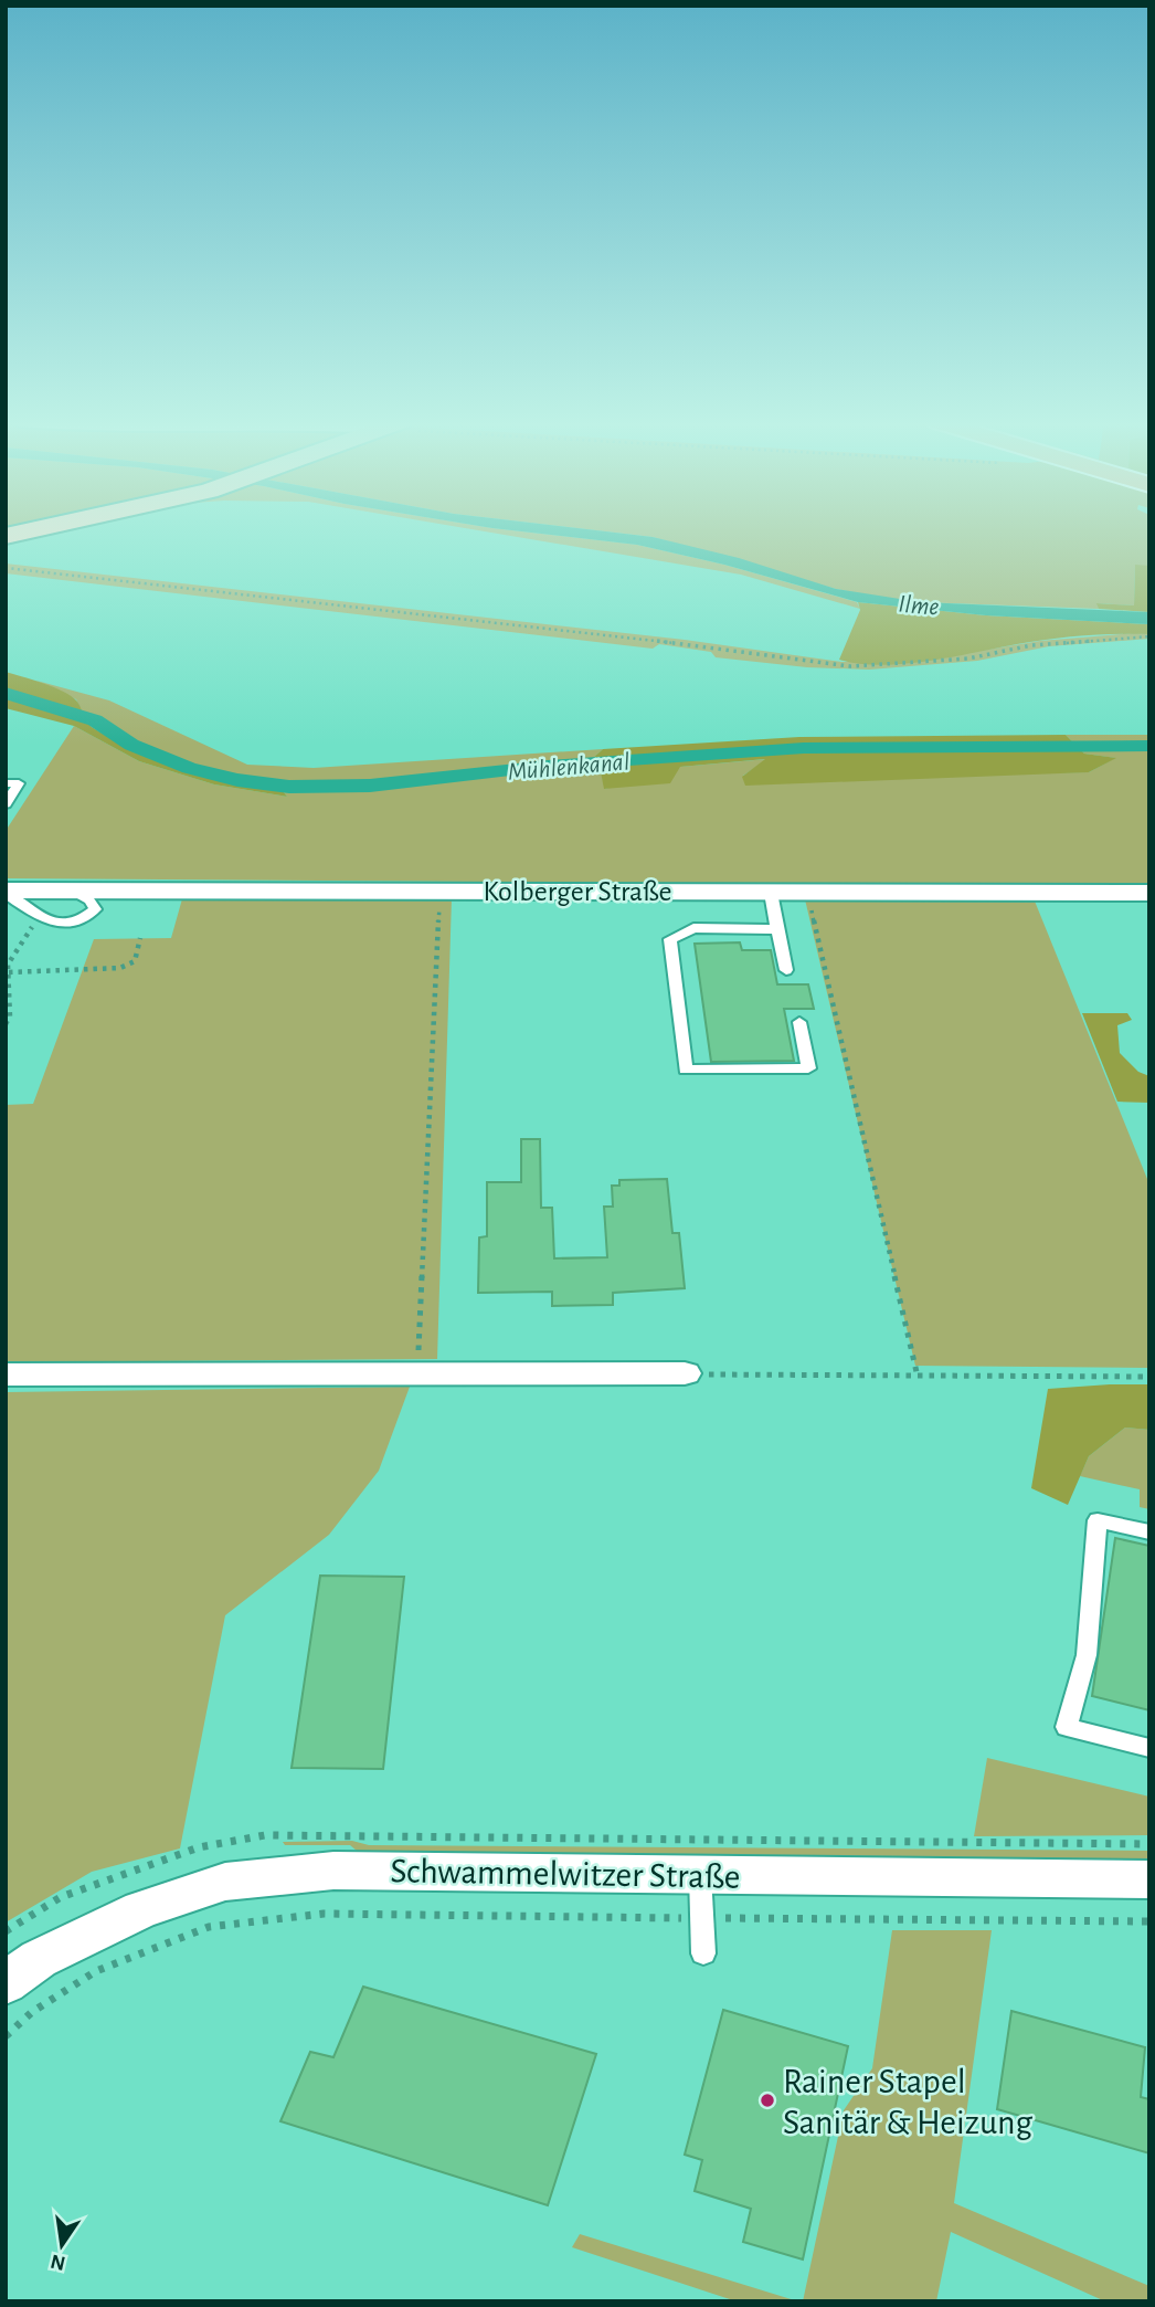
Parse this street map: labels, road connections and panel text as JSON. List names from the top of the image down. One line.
{"streets":{"street":["Kolberger Straße","Schwammelwitzer Straße"]},"water":["Ilme","Mühlenkanal"],"places":["Rainer Stapel Sanitär & Heizung"],"north":"bottom"}
